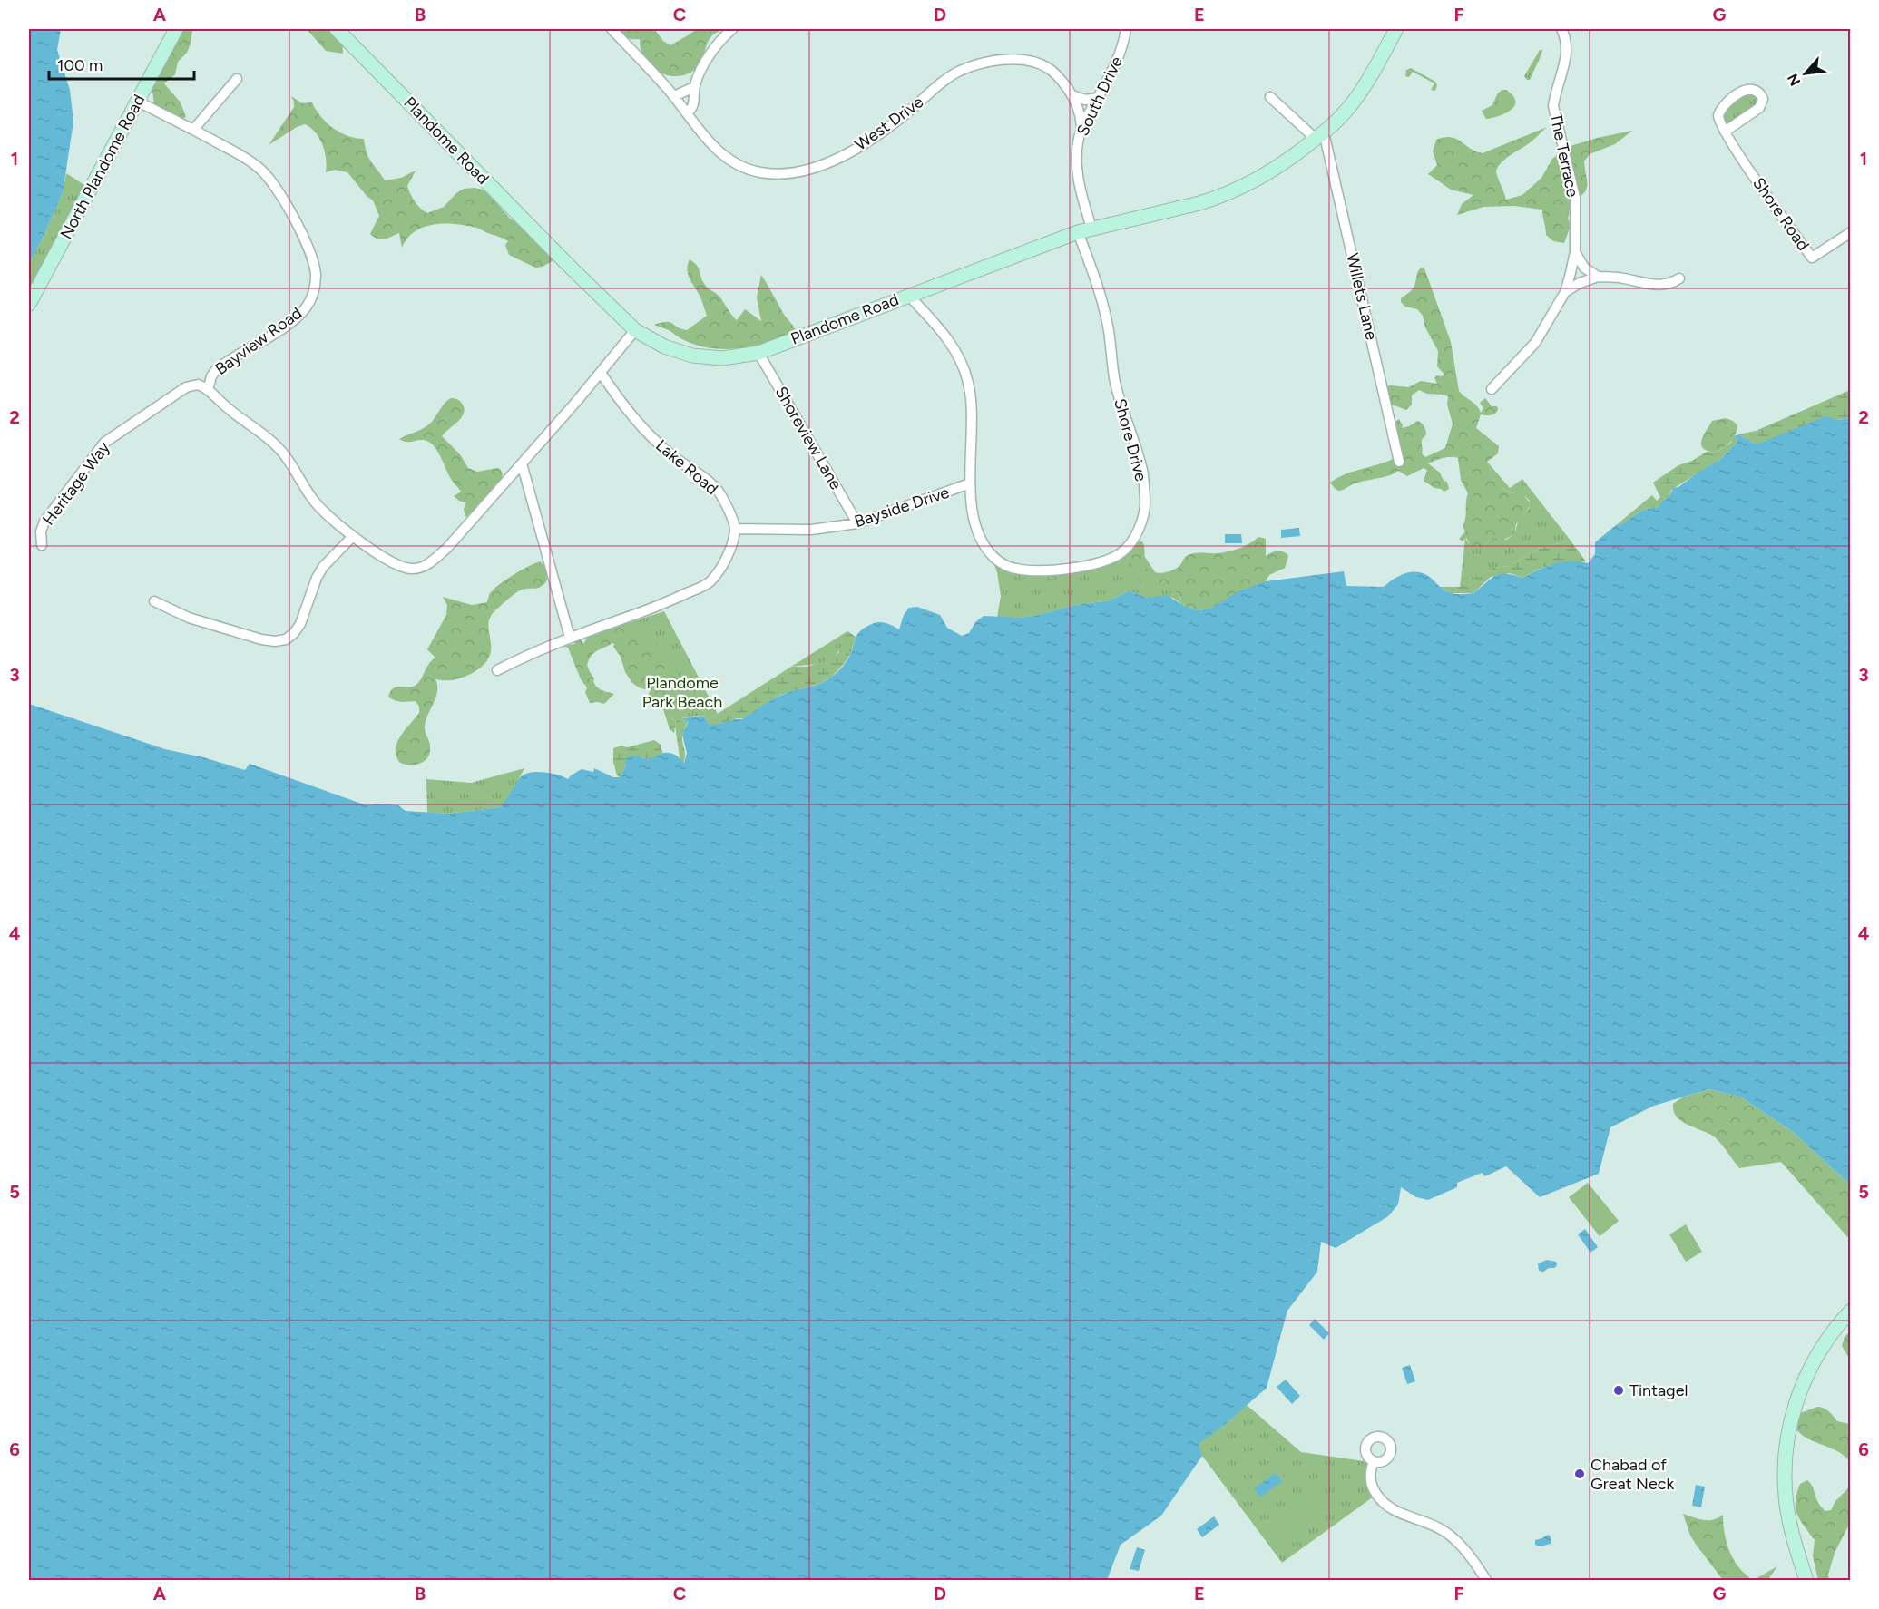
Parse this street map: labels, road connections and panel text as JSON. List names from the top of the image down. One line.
{"streets":{"main road":["Plandome Road","North Plandome Road"],"street":["South Drive","West Drive","The Terrace","Shore Road","Willets Lane","Bayview Road","Shoreview Lane","Shore Drive","Lake Road","Heritage Way","Bayside Drive"]},"crossings":[["South Drive","West Drive"],["South Drive","Plandome Road"],["Plandome Road","Willets Lane"],["Plandome Road","Bayview Road"],["Plandome Road","Shoreview Lane"],["Plandome Road","Shore Drive"],["North Plandome Road","Bayview Road"],["Bayview Road","Lake Road"],["Bayview Road","Heritage Way"],["Shoreview Lane","Bayside Drive"],["Shore Drive","Bayside Drive"],["Lake Road","Bayside Drive"]],"parks":["Plandome Park Beach"],"places":["Tintagel","Chabad of Great Neck"],"scale_bar":"100 m","north":"bottom left","grid":{"columns":["A","B","C","D","E","F","G"],"rows":["1","2","3","4","5","6"]}}
